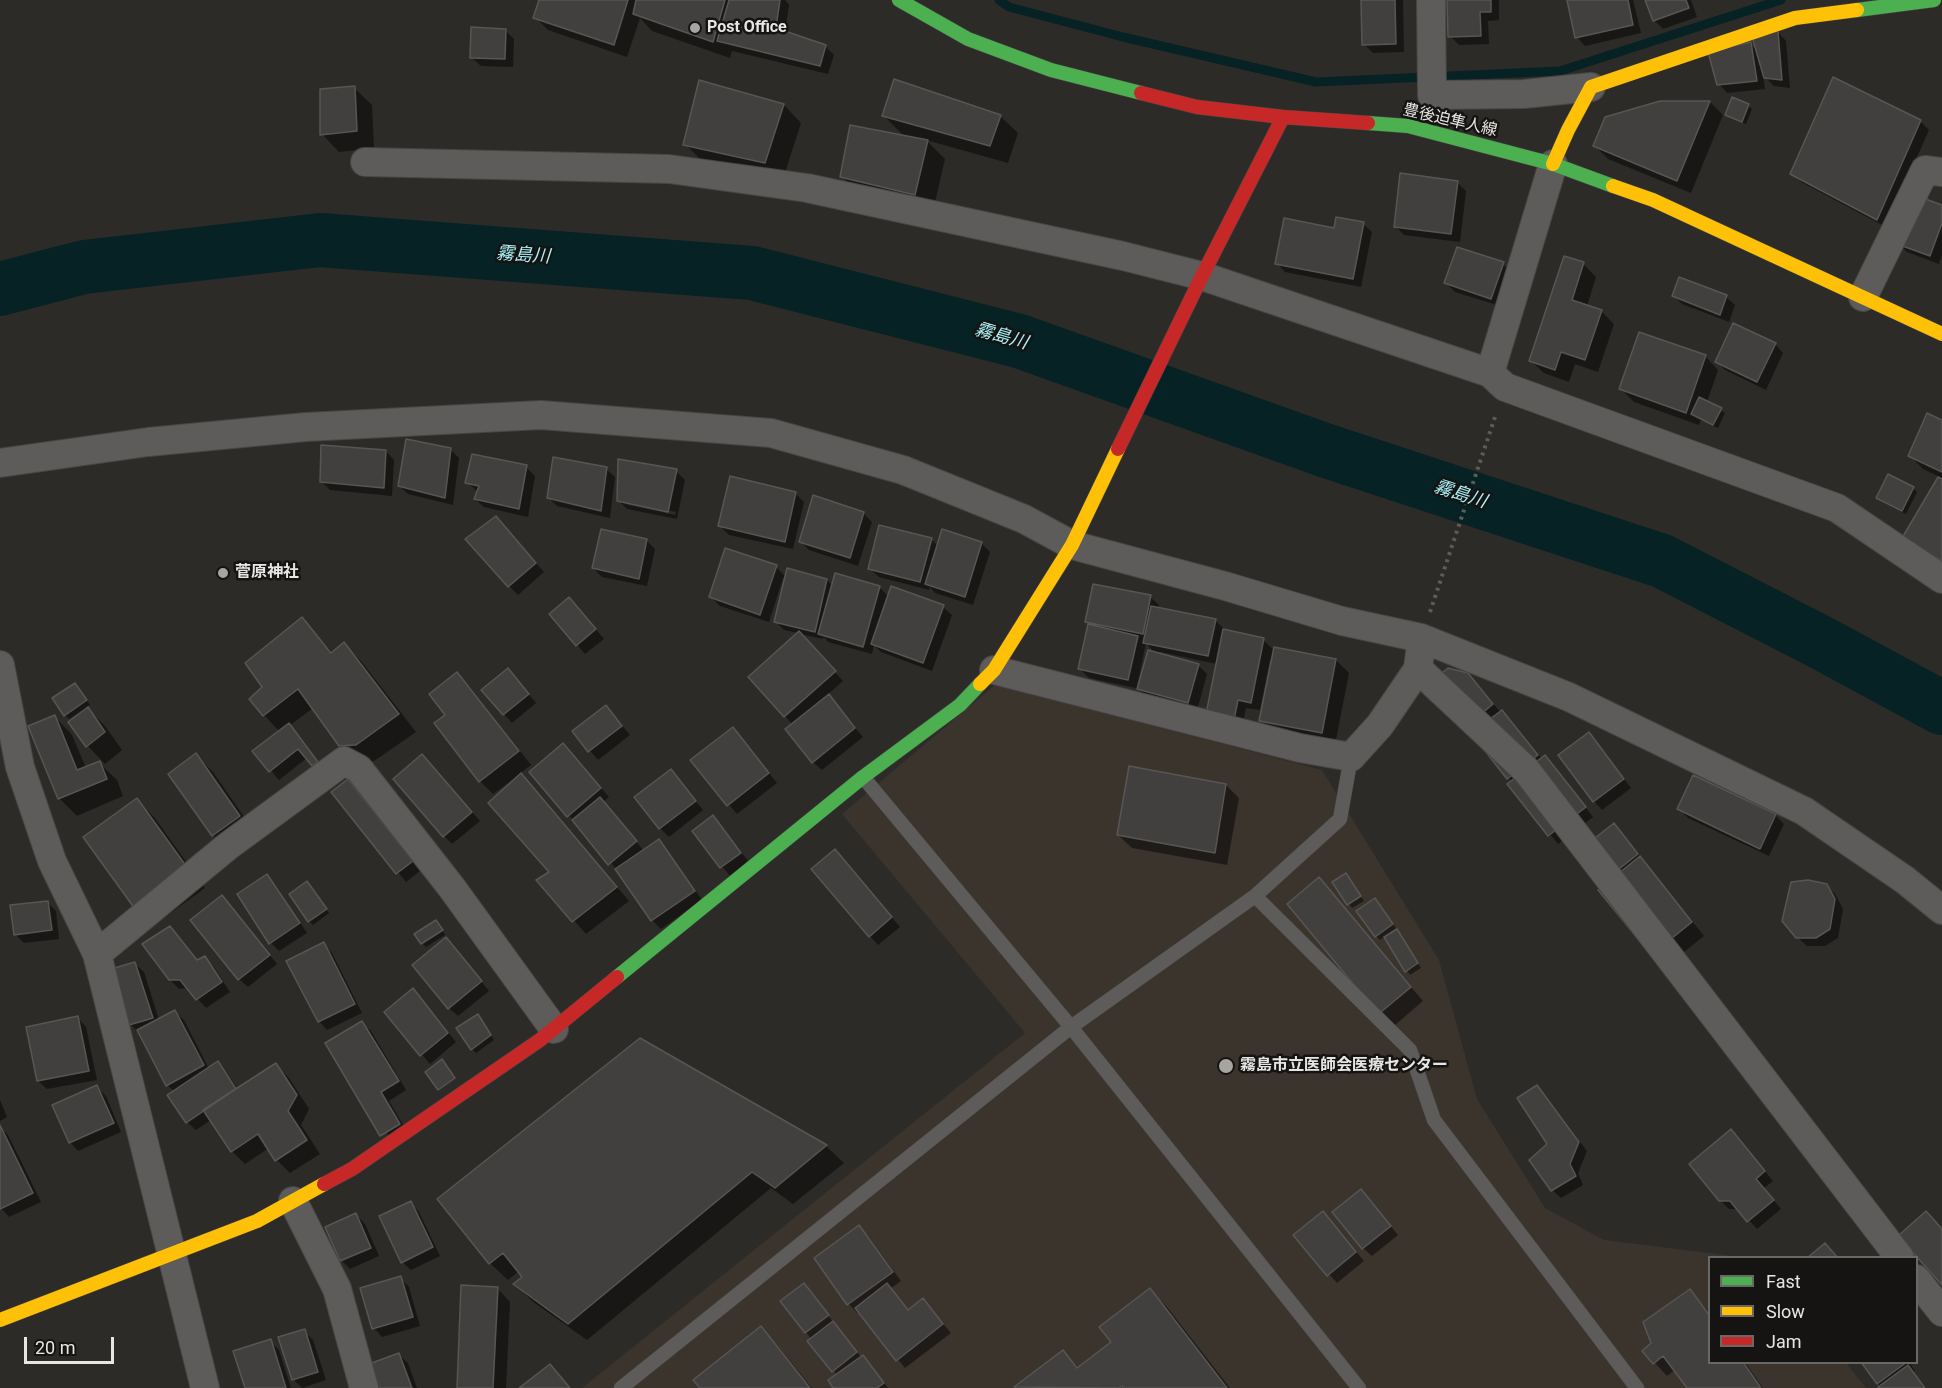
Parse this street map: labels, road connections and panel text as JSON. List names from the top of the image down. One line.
{"streets":{"street":["豊後迫隼人線"]},"water":["霧島川"],"places":["Post Office","菅原神社","霧島市立医師会医療センター"],"legend":["Fast","Slow","Jam"],"scale_bar":"20 m"}
